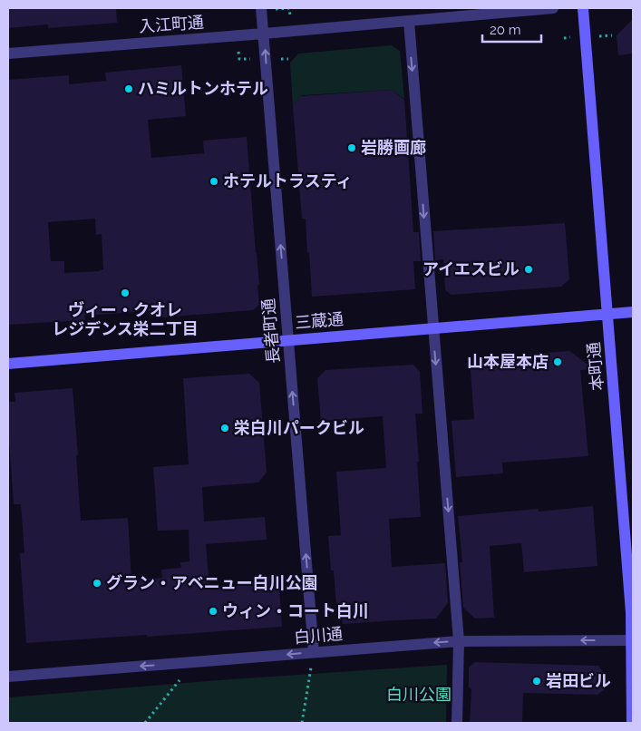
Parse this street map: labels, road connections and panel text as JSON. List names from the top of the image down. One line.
{"streets":{"street":["入江町通","三蔵通","長者町通","本町通","白川通"]},"crossings":[["入江町通","長者町通"],["三蔵通","長者町通"],["三蔵通","本町通"],["長者町通","白川通"],["本町通","白川通"]],"one_way":["長者町通","白川通"],"parks":["白川公園"],"places":["ハミルトンホテル","岩勝画廊","ホテルトラスティ","アイエスビル","ヴィー・クオレ レジデンス栄二丁目","山本屋本店","栄白川パークビル","グラン・アベニュー白川公園","ウィン・コート白川","岩田ビル"],"scale_bar":"20 m"}
